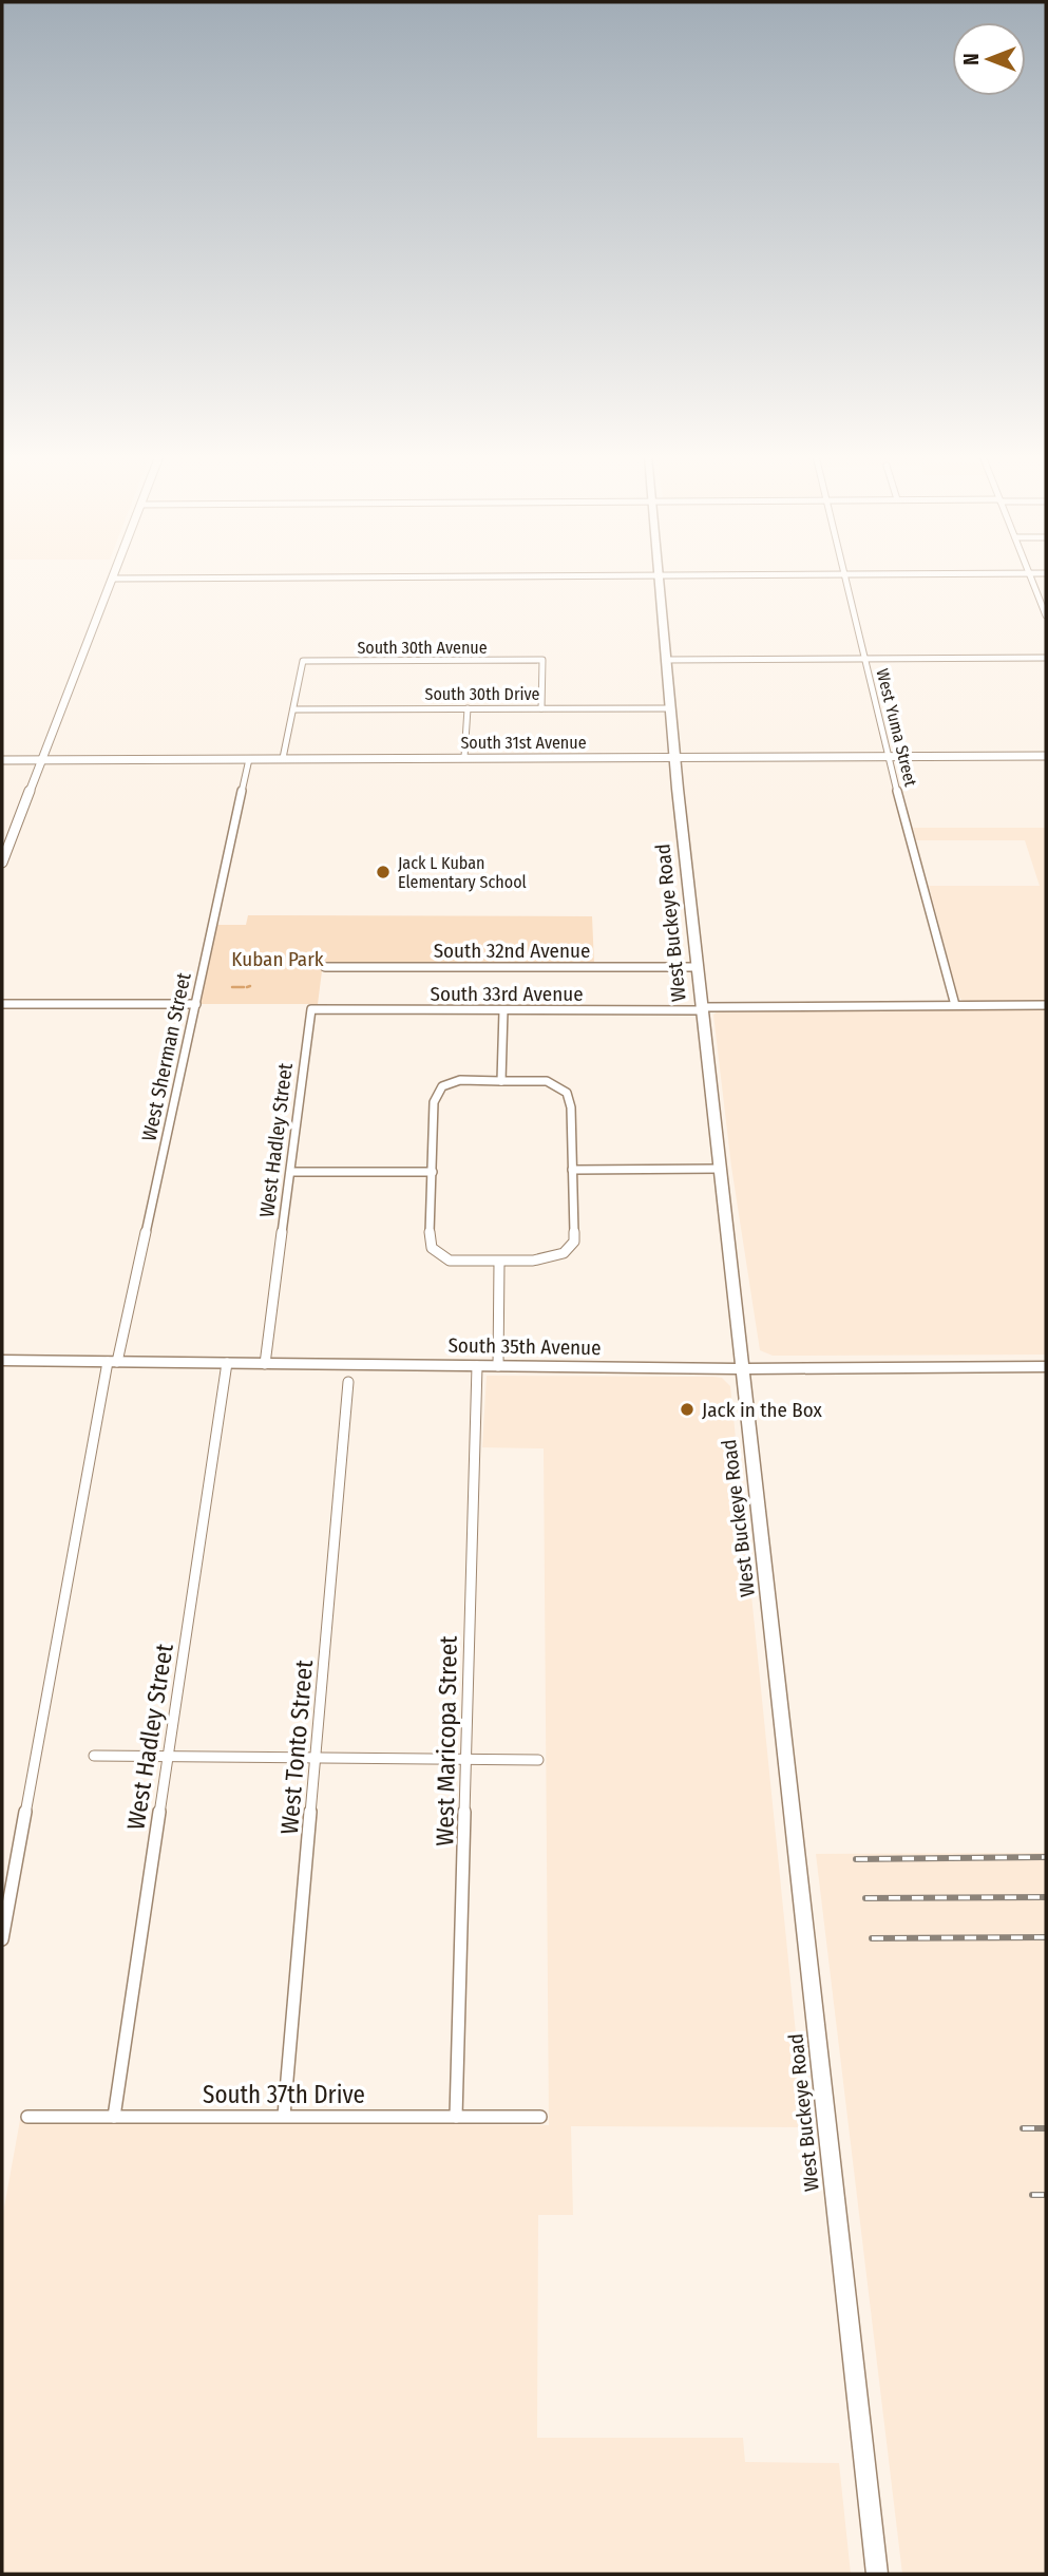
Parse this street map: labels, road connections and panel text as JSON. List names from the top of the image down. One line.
{"streets":{"main road":["West Buckeye Road","South 35th Avenue"],"street":["South 30th Avenue","South 30th Drive","West Yuma Street","South 31st Avenue","South 32nd Avenue","South 33rd Avenue","West Sherman Street","West Hadley Street","West Maricopa Street","West Tonto Street","South 37th Drive"]},"crossings":[["South 30th Avenue","South 30th Drive"],["South 30th Drive","West Buckeye Road"],["West Yuma Street","South 31st Avenue"],["West Yuma Street","South 33rd Avenue"],["South 31st Avenue","West Buckeye Road"],["South 31st Avenue","West Sherman Street"],["West Buckeye Road","South 32nd Avenue"],["West Buckeye Road","South 33rd Avenue"],["West Buckeye Road","South 35th Avenue"],["South 33rd Avenue","West Hadley Street"],["West Sherman Street","South 35th Avenue"],["West Hadley Street","South 35th Avenue"],["West Hadley Street","South 37th Drive"],["South 35th Avenue","West Maricopa Street"],["West Maricopa Street","South 37th Drive"],["West Tonto Street","South 37th Drive"]],"parks":["Kuban Park"],"places":["Jack L Kuban Elementary School","Jack in the Box"],"north":"left"}
